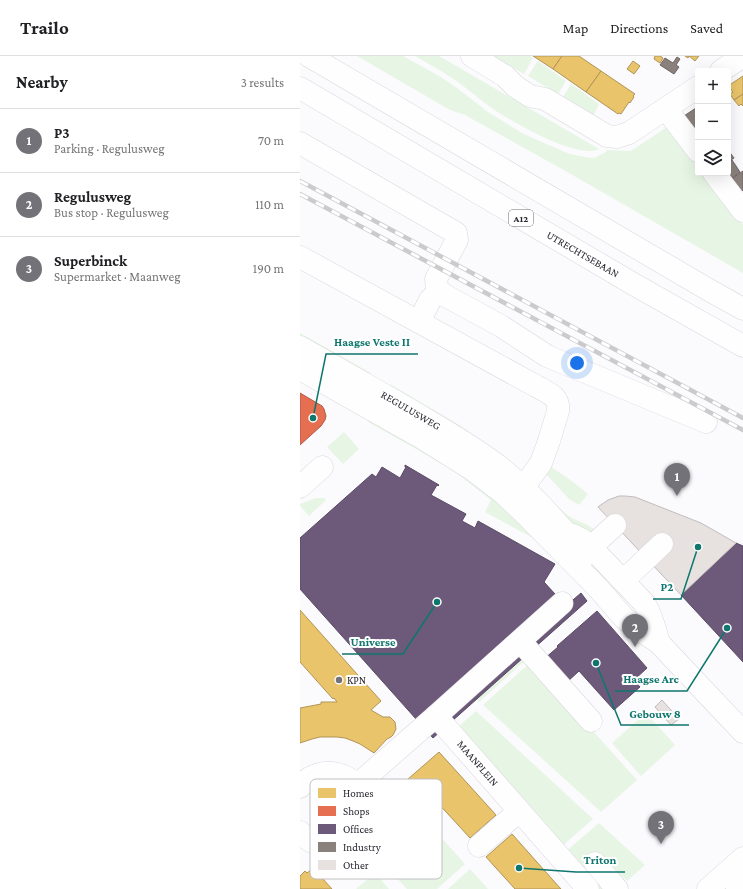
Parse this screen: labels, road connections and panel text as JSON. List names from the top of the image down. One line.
{"streets":{"main road":["A12","UTRECHTSEBAAN","REGULUSWEG","MAANPLEIN"]},"places":["Haagse Veste II","P2","Universe","Haagse Arc","Gebouw 8","KPN","Triton"],"legend":["Homes","Shops","Offices","Industry","Other"],"page":{"header":"Trailo","nav":["Map","Directions","Saved"],"heading":["Nearby","3 results"],"map_buttons":["+","−"],"list":[{"mark":"1","name":"P3","note":"Parking · Regulusweg","value":"70 m"},{"mark":"2","name":"Regulusweg","note":"Bus stop · Regulusweg","value":"110 m"},{"mark":"3","name":"Superbinck","note":"Supermarket · Maanweg","value":"190 m"}],"pins":["1","2","3"]}}
